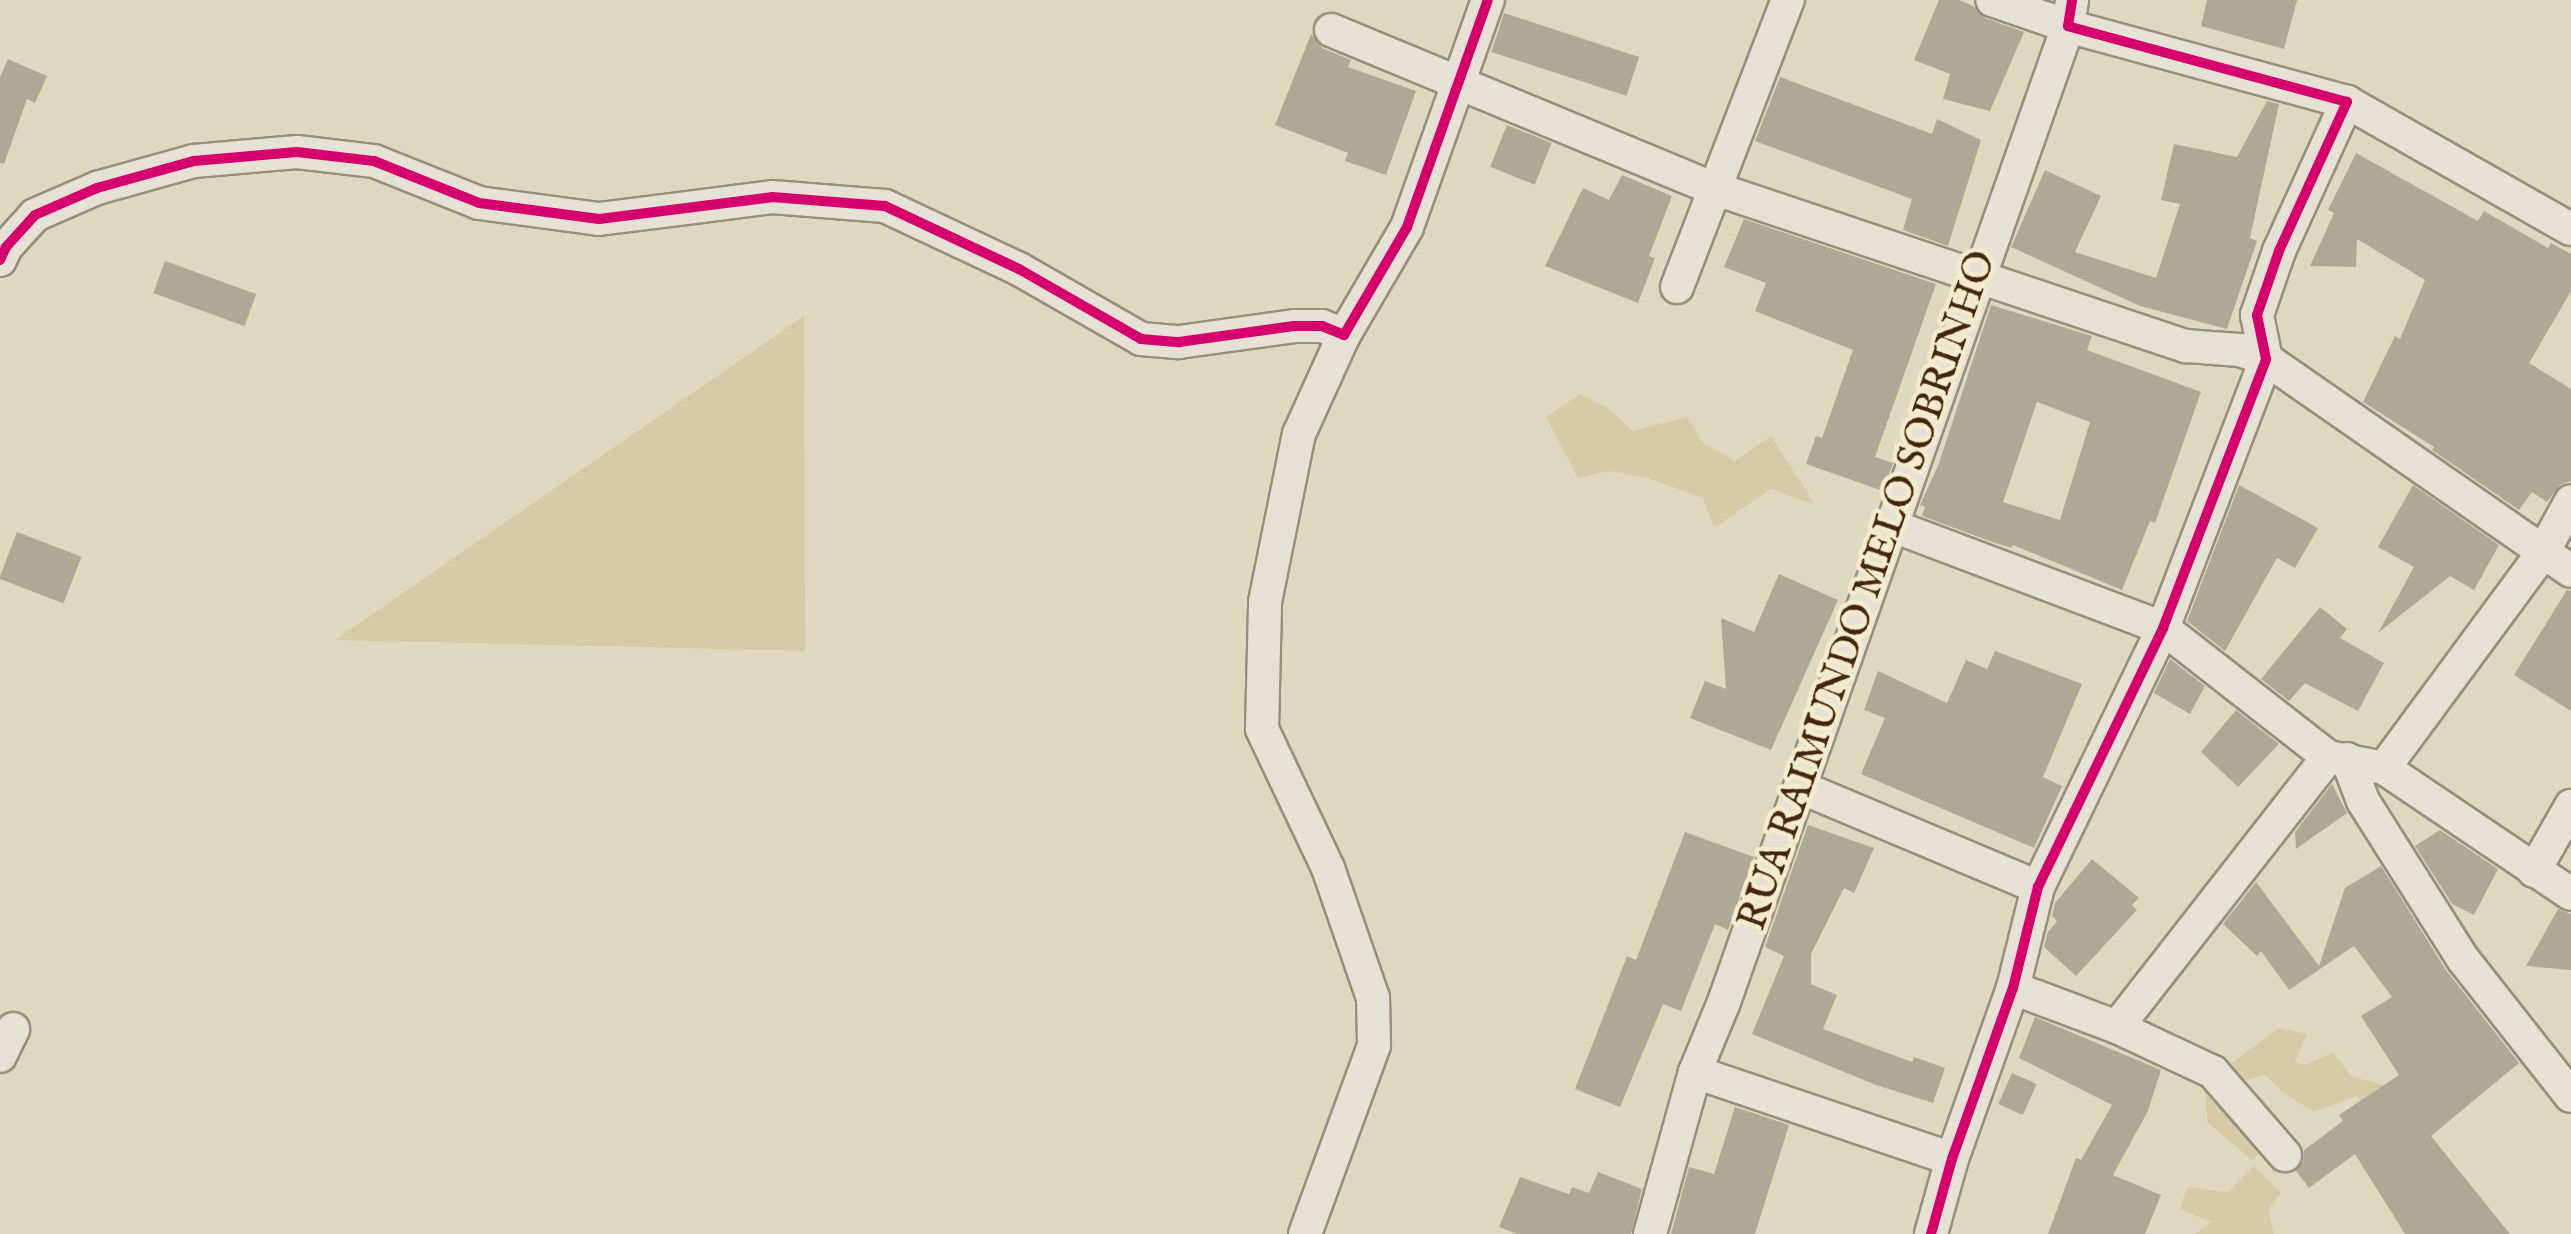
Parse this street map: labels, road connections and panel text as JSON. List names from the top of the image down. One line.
{"streets":{"street":["RUA RAIMUNDO MELO SOBRINHO"]}}
